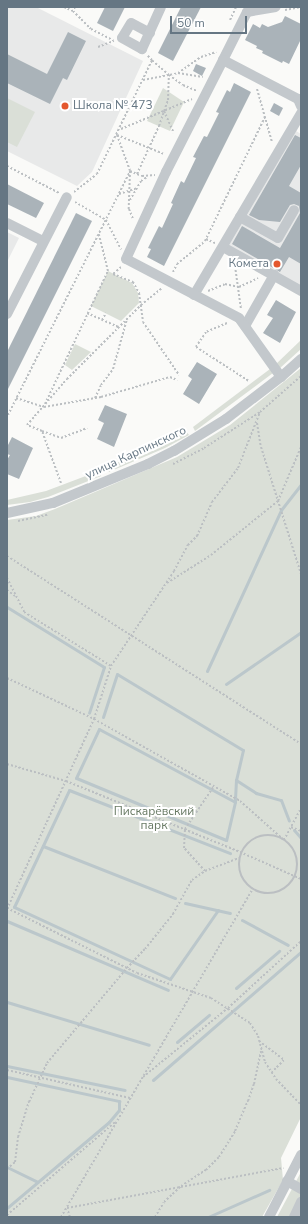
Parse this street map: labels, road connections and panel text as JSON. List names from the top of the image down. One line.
{"streets":{"street":["улица Карпинского"]},"parks":["Пискарёвский парк"],"places":["Школа № 473","Комета"],"scale_bar":"50 m"}
